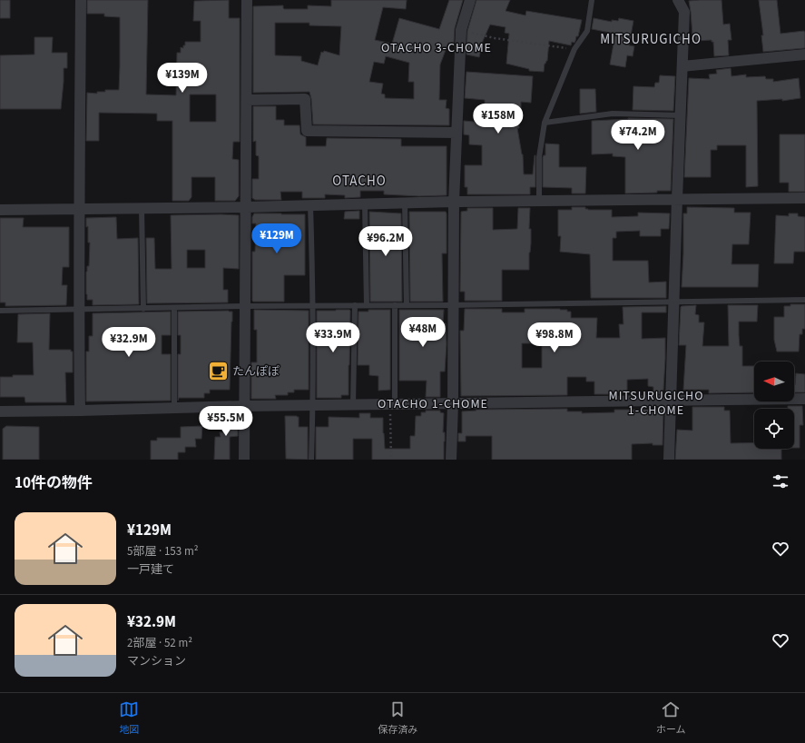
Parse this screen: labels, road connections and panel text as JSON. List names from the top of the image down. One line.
{"districts":["MITSURUGICHO","OTACHO 3-CHOME","OTACHO","MITSURUGICHO 1-CHOME","OTACHO 1-CHOME"],"places":{"cafe":["たんぽぽ"]},"north":"left","page":{"price":["¥139M","¥158M","¥74.2M","¥129M","¥96.2M","¥48M","¥33.9M","¥98.8M","¥32.9M","¥55.5M"],"heading":"10件の物件","list":[{"name":"¥129M","note":"5部屋 · 153 m² · 一戸建て"},{"name":"¥32.9M","note":"2部屋 · 52 m² · マンション"}],"tabs":["地図","保存済み","ホーム"]}}
